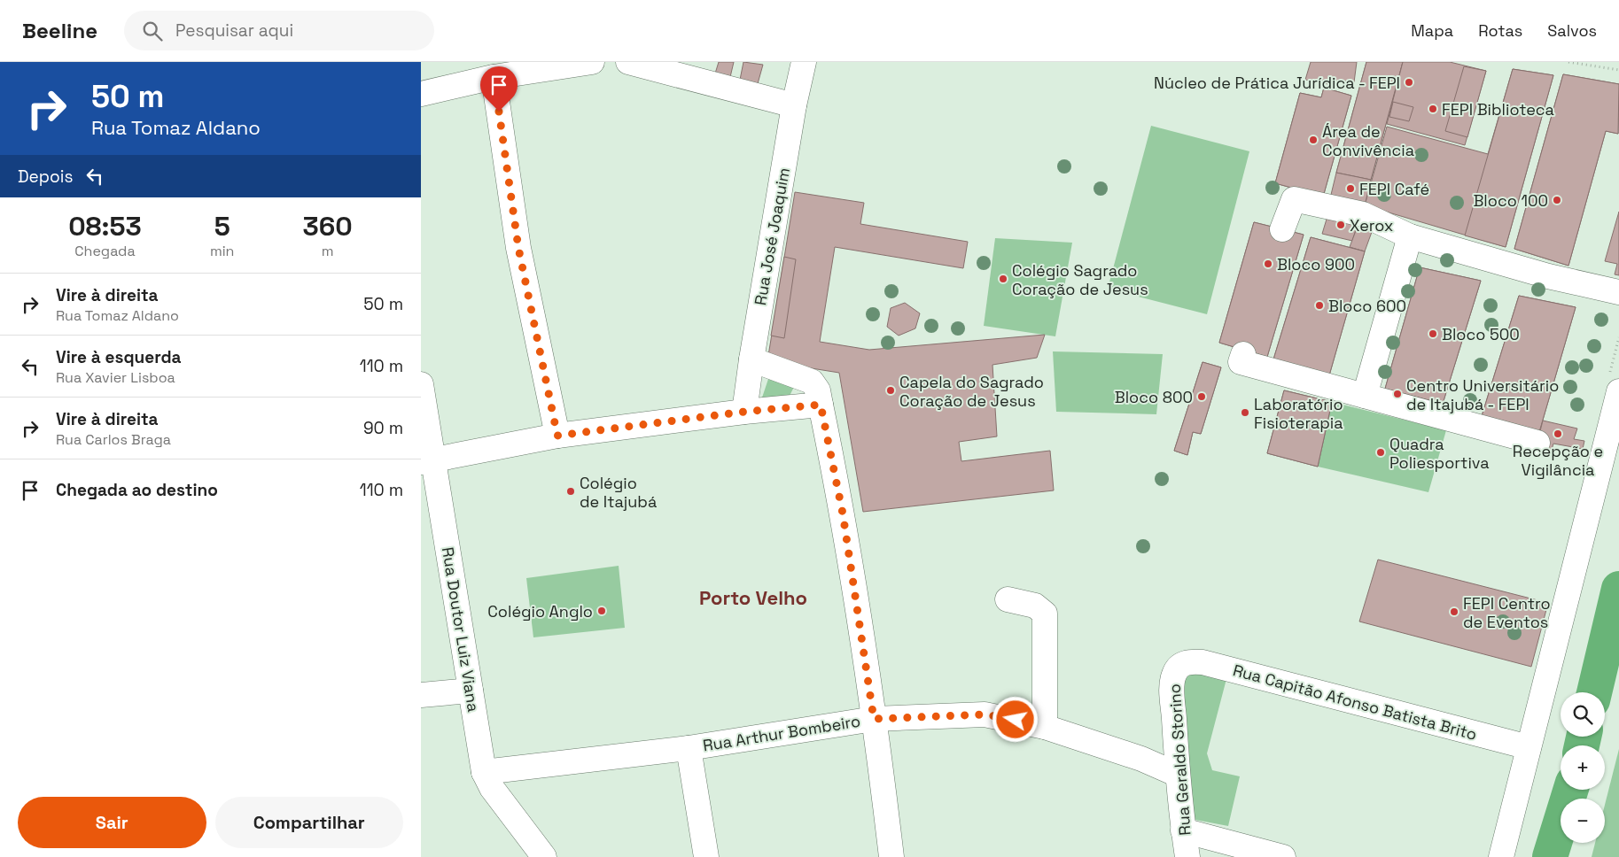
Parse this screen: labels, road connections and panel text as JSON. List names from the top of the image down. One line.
{"streets":{"street":["Rua José Joaquim","Rua Doutor Luiz Viana","Rua Capitão Afonso Batista Brito","Rua Arthur Bombeiro","Rua Geraldo Storino"]},"crossings":[["Rua Doutor Luiz Viana","Rua Arthur Bombeiro"],["Rua Capitão Afonso Batista Brito","Rua Geraldo Storino"],["Rua Arthur Bombeiro","Rua Geraldo Storino"]],"districts":["Porto Velho"],"places":["Núcleo de Prática Jurídica - FEPI","FEPI Biblioteca","Área de Convivência","FEPI Café","Bloco 100","Xerox","Bloco 900","Colégio Sagrado Coração de Jesus","Bloco 600","Bloco 500","Capela do Sagrado Coração de Jesus","Centro Universitário de Itajubá - FEPI","Bloco 800","Laboratório Fisioterapia","Recepção e Vigilância","Quadra Poliesportiva","Colégio de Itajubá","Colégio Anglo","FEPI Centro de Eventos"],"page":{"header":"Beeline","search":"Pesquisar aqui","nav":["Mapa","Rotas","Salvos"],"turn":["50 m","Rua Tomaz Aldano"],"then":"Depois","eta":["08:53","Chegada","5","min","360","m"],"list":[{"name":"Vire à direita","note":"Rua Tomaz Aldano","value":"50 m"},{"name":"Vire à esquerda","note":"Rua Xavier Lisboa","value":"110 m"},{"name":"Vire à direita","note":"Rua Carlos Braga","value":"90 m"},{"name":"Chegada ao destino","value":"110 m"}],"map_buttons":["+","−"],"buttons":["Sair","Compartilhar"]}}
